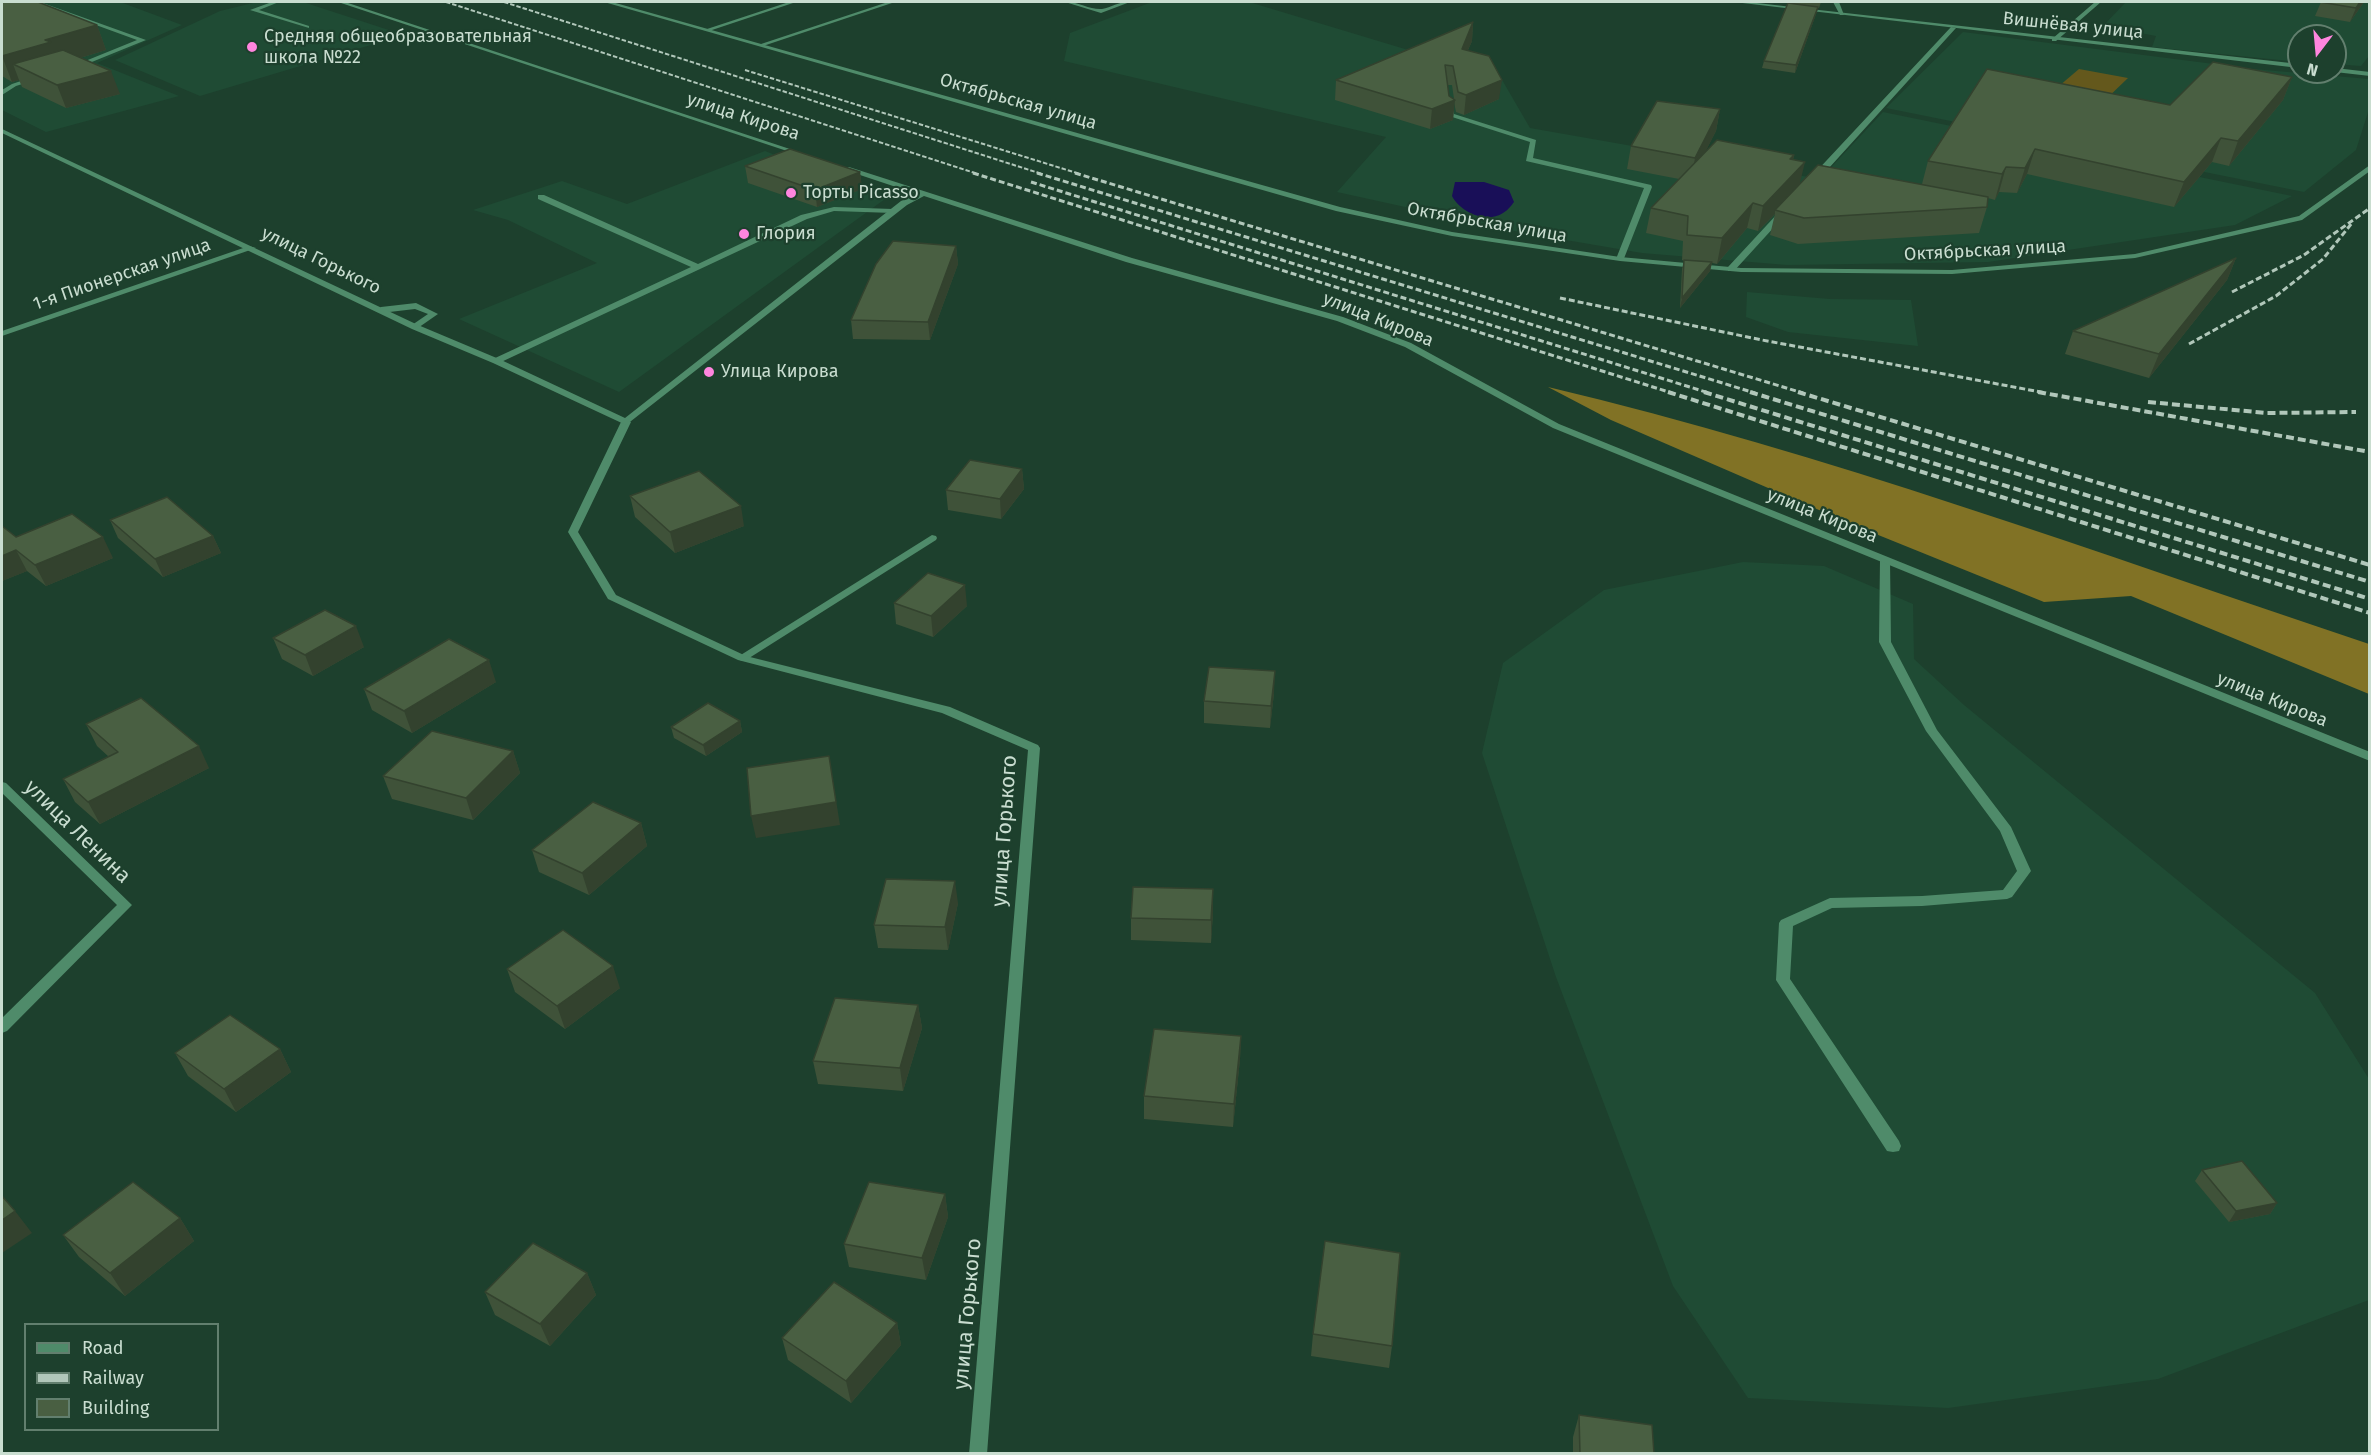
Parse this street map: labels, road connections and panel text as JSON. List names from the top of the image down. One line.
{"streets":{"street":["Вишнёвая улица","Октябрьская улица","улица Кирова","улица Горького","1-я Пионерская улица","улица Ленина"]},"crossings":[["улица Кирова","улица Горького"],["улица Горького","1-я Пионерская улица"]],"places":["Средняя общеобразовательная школа №22","Торты Picasso","Глория","Улица Кирова"],"legend":["Road","Railway","Building"],"north":"bottom"}
